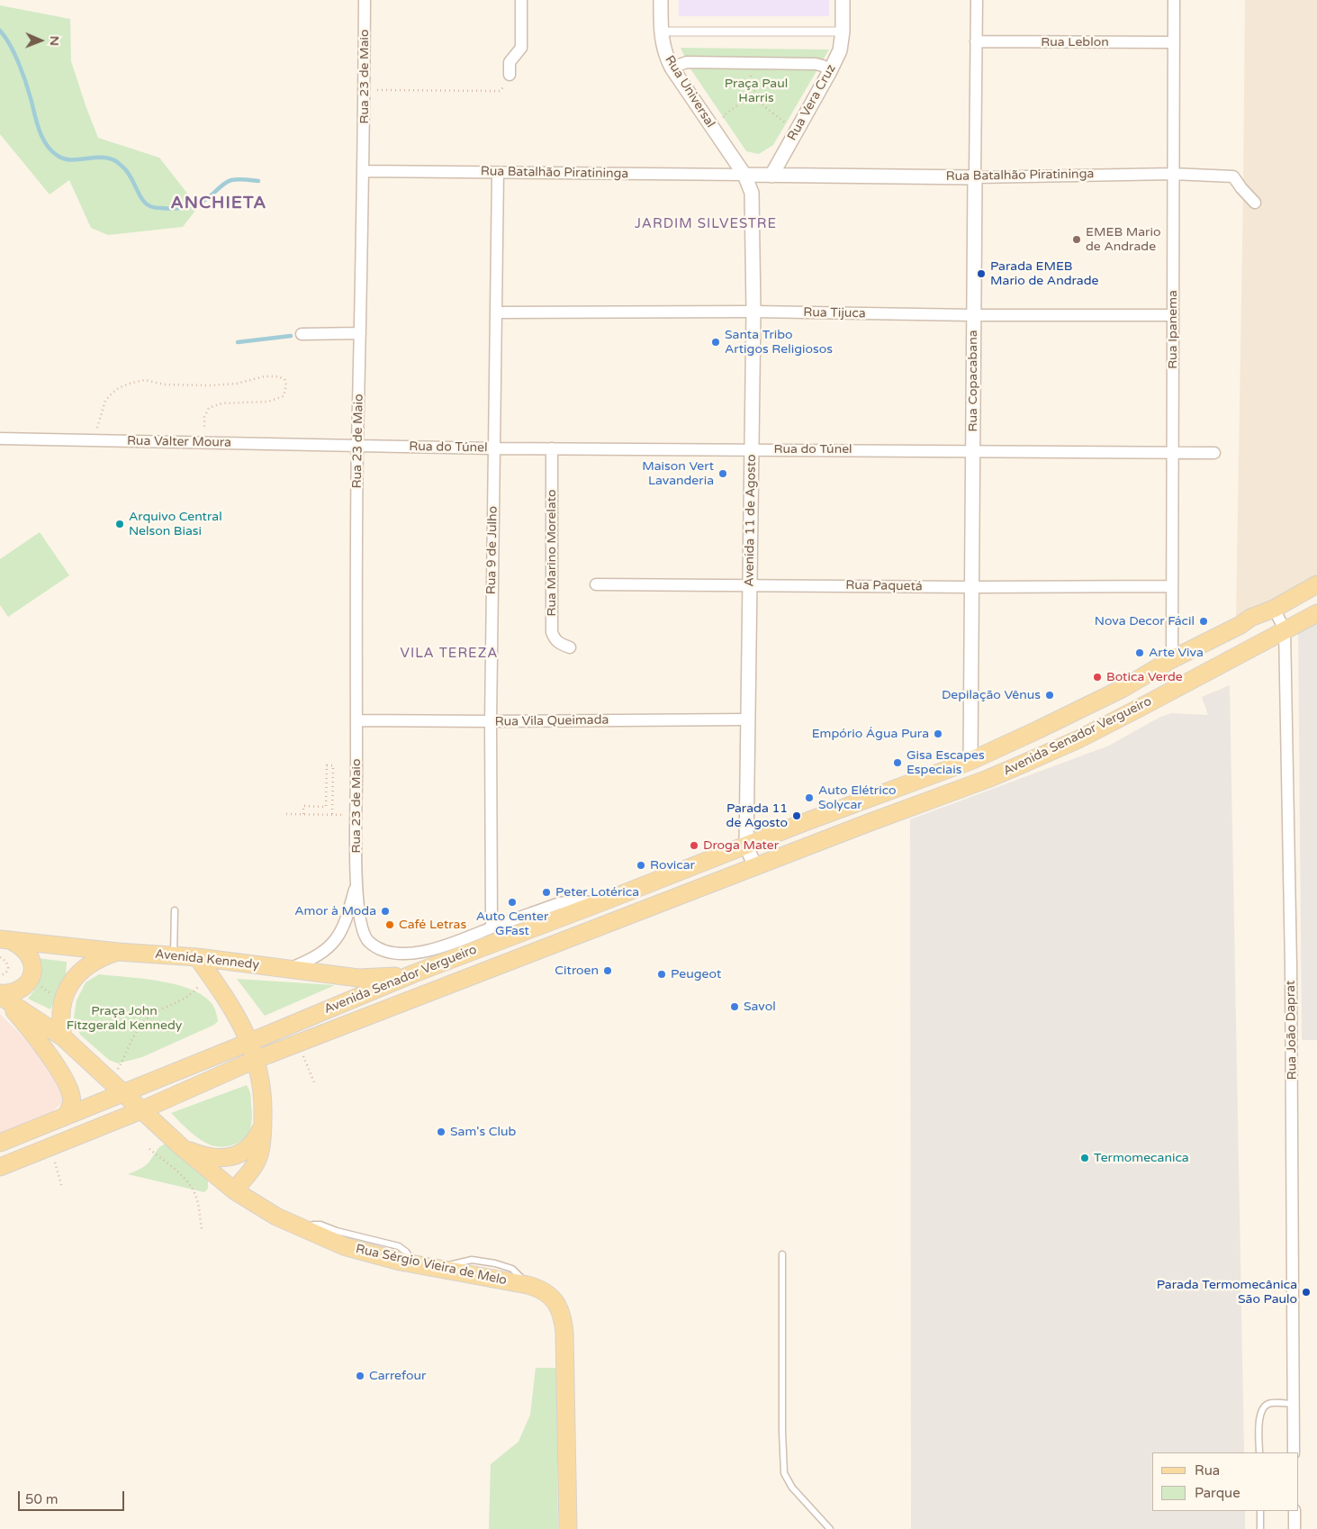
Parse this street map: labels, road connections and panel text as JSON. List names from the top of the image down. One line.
{"streets":{"main road":["Avenida Senador Vergueiro","Avenida Kennedy","Rua Sérgio Vieira de Melo"],"street":["Rua Leblon","Rua 23 de Maio","Rua Universal","Rua Vera Cruz","Rua Batalhão Piratininga","Rua Tijuca","Rua Ipanema","Rua Copacabana","Rua Valter Moura","Rua do Túnel","Avenida 11 de Agosto","Rua 9 de Julho","Rua Marino Morelato","Rua Paquetá","Rua Vila Queimada","Rua João Daprat"]},"crossings":[["Rua Leblon","Rua Ipanema"],["Rua Leblon","Rua Copacabana"],["Rua 23 de Maio","Rua Batalhão Piratininga"],["Rua 23 de Maio","Rua Valter Moura"],["Rua 23 de Maio","Rua do Túnel"],["Rua 23 de Maio","Rua 9 de Julho"],["Rua 23 de Maio","Rua Vila Queimada"],["Rua 23 de Maio","Avenida Kennedy"],["Rua Universal","Rua Batalhão Piratininga"],["Rua Universal","Avenida 11 de Agosto"],["Rua Vera Cruz","Rua Batalhão Piratininga"],["Rua Batalhão Piratininga","Rua Ipanema"],["Rua Batalhão Piratininga","Rua Copacabana"],["Rua Batalhão Piratininga","Avenida 11 de Agosto"],["Rua Batalhão Piratininga","Rua 9 de Julho"],["Rua Tijuca","Rua Ipanema"],["Rua Tijuca","Rua Copacabana"],["Rua Tijuca","Avenida 11 de Agosto"],["Rua Tijuca","Rua 9 de Julho"],["Rua Ipanema","Rua do Túnel"],["Rua Ipanema","Rua Paquetá"],["Rua Ipanema","Avenida Senador Vergueiro"],["Rua Copacabana","Rua do Túnel"],["Rua Copacabana","Rua Paquetá"],["Rua Copacabana","Avenida Senador Vergueiro"],["Rua Valter Moura","Rua do Túnel"],["Rua do Túnel","Avenida 11 de Agosto"],["Rua do Túnel","Rua 9 de Julho"],["Rua do Túnel","Rua Marino Morelato"],["Avenida 11 de Agosto","Rua Paquetá"],["Avenida 11 de Agosto","Rua Vila Queimada"],["Avenida 11 de Agosto","Avenida Senador Vergueiro"],["Rua 9 de Julho","Rua Vila Queimada"],["Avenida Senador Vergueiro","Avenida Kennedy"],["Avenida Senador Vergueiro","Rua João Daprat"],["Avenida Senador Vergueiro","Rua Sérgio Vieira de Melo"]],"districts":["ANCHIETA","JARDIM SILVESTRE","VILA TEREZA"],"parks":["Praça Paul Harris","Praça John Fitzgerald Kennedy"],"places":["EMEB Mario de Andrade","Parada EMEB Mario de Andrade","Santa Tribo Artigos Religiosos","Maison Vert Lavanderia","Arquivo Central Nelson Biasi","Nova Decor Fácil","Arte Viva","Botica Verde","Depilação Vênus","Empório Água Pura","Gisa Escapes Especiais","Auto Elétrico Solycar","Parada 11 de Agosto","Droga Mater","Rovicar","Peter Lotérica","Auto Center GFast","Amor à Moda","Café Letras","Citroen","Peugeot","Savol","Sam's Club","Termomecanica","Parada Termomecânica São Paulo","Carrefour"],"legend":["Rua","Parque"],"scale_bar":"50 m","north":"right"}
